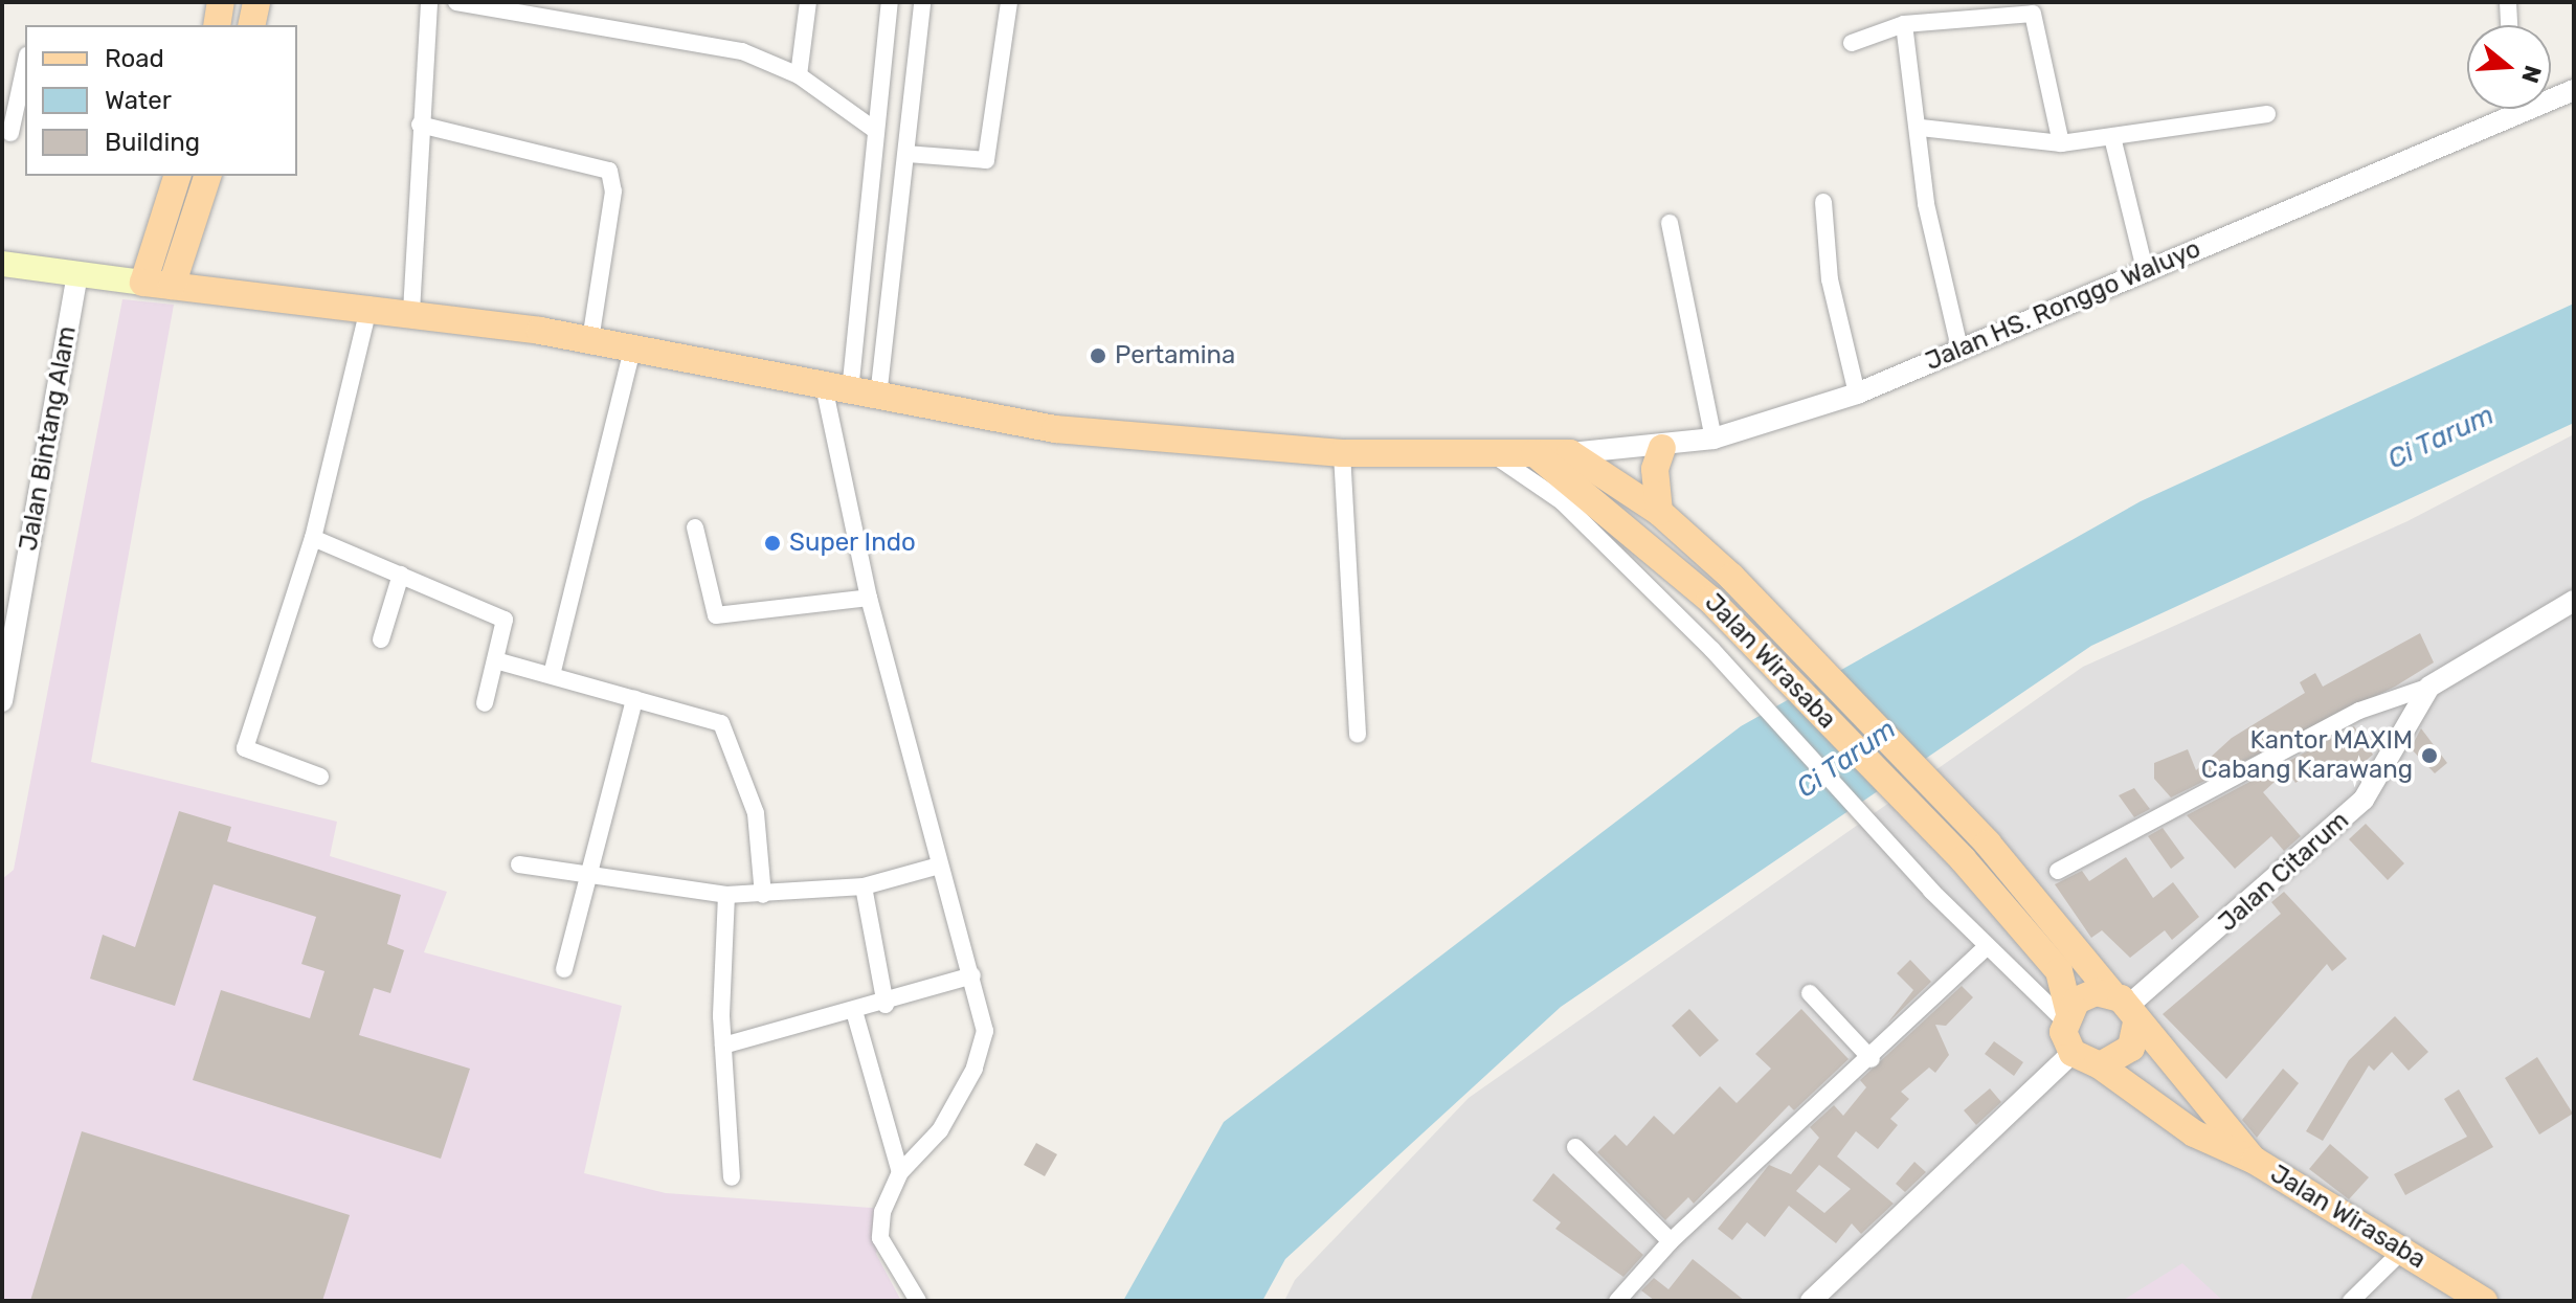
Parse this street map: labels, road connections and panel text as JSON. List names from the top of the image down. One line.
{"streets":{"main road":["Jalan HS. Ronggo Waluyo","Jalan Wirasaba"],"street":["Jalan Bintang Alam","Jalan Citarum"]},"crossings":[["Jalan HS. Ronggo Waluyo","Jalan Wirasaba"],["Jalan Wirasaba","Jalan Citarum"]],"water":["Ci Tarum"],"places":["Pertamina","Super Indo","Kantor MAXIM Cabang Karawang"],"legend":["Road","Water","Building"],"north":"right"}
